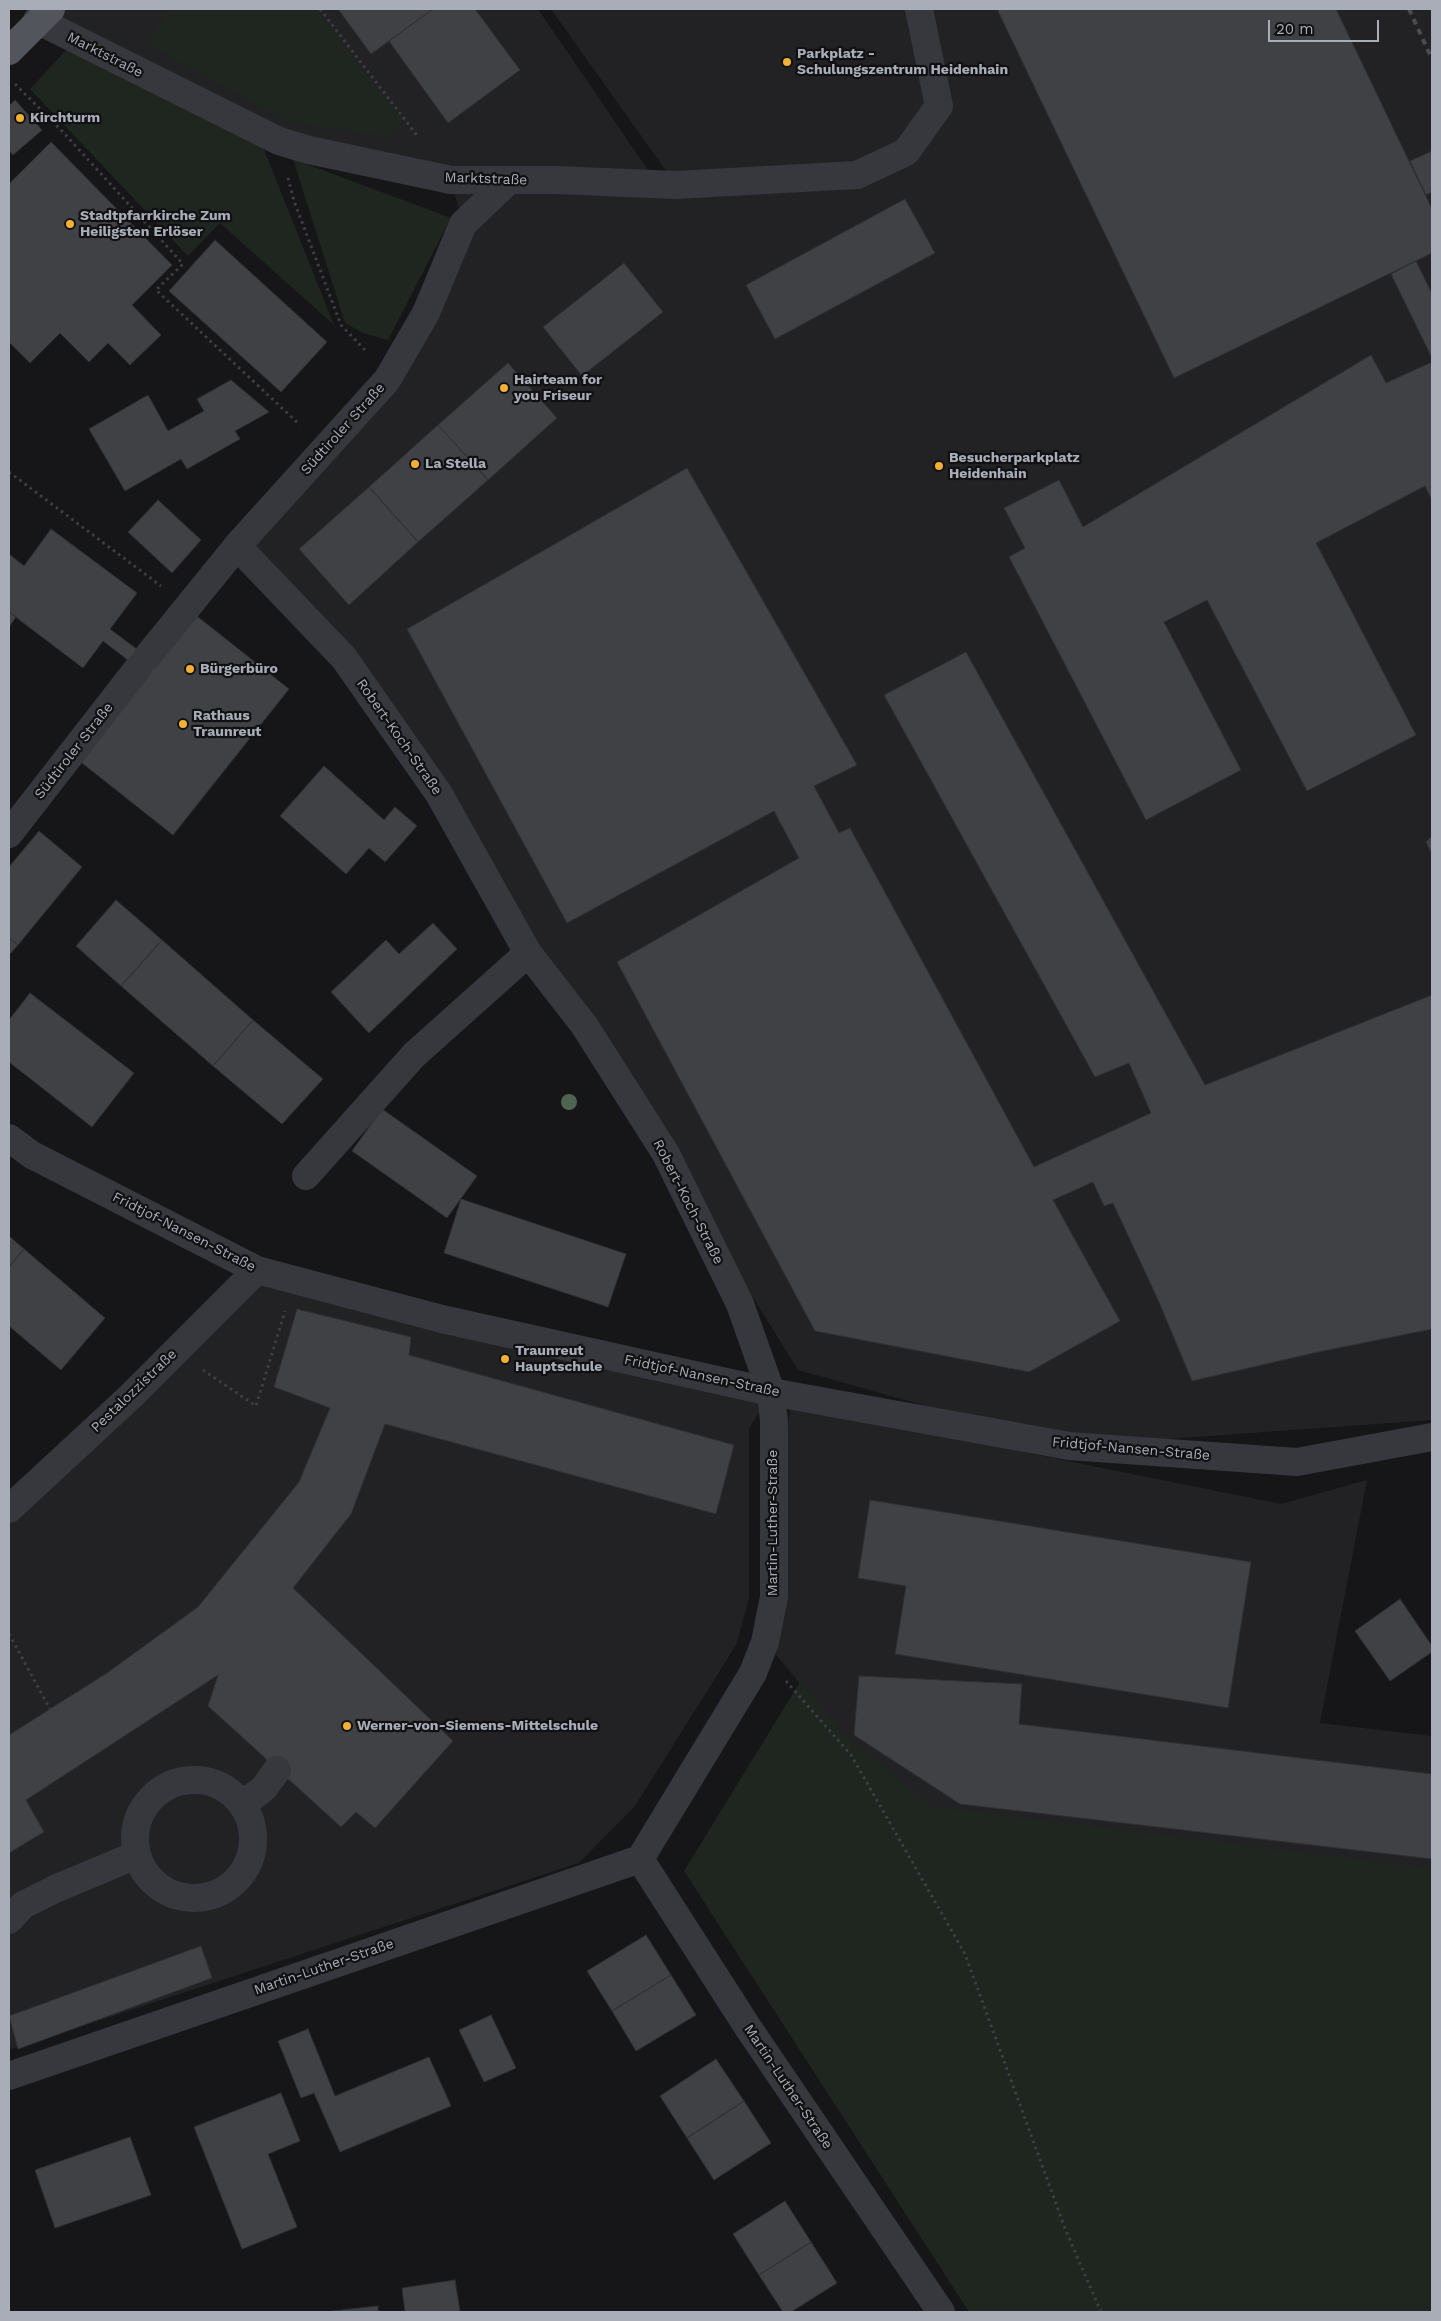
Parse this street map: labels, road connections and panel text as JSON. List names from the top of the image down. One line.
{"streets":{"street":["Marktstraße","Südtiroler Straße","Robert-Koch-Straße","Fridtjof-Nansen-Straße","Pestalozzistraße","Martin-Luther-Straße"]},"crossings":[["Marktstraße","Südtiroler Straße"],["Südtiroler Straße","Robert-Koch-Straße"],["Robert-Koch-Straße","Fridtjof-Nansen-Straße"],["Robert-Koch-Straße","Martin-Luther-Straße"],["Fridtjof-Nansen-Straße","Pestalozzistraße"],["Fridtjof-Nansen-Straße","Martin-Luther-Straße"]],"places":["Parkplatz - Schulungszentrum Heidenhain","Kirchturm","Stadtpfarrkirche Zum Heiligsten Erlöser","Hairteam for you Friseur","La Stella","Besucherparkplatz Heidenhain","Bürgerbüro","Rathaus Traunreut","Traunreut Hauptschule","Werner-von-Siemens-Mittelschule"],"scale_bar":"20 m"}
